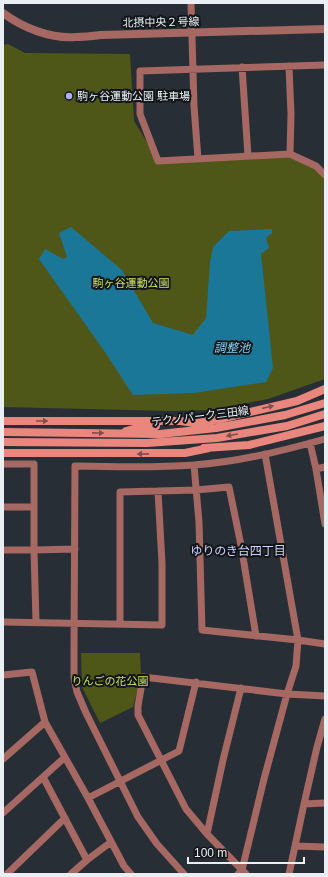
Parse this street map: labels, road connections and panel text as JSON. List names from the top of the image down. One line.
{"streets":{"main road":["テクノパーク三田線"],"street":["北摂中央２号線"]},"districts":["ゆりのき台四丁目"],"water":["調整池"],"parks":["駒ヶ谷運動公園","りんごの花公園"],"places":["駒ヶ谷運動公園 駐車場"],"scale_bar":"100 m"}
